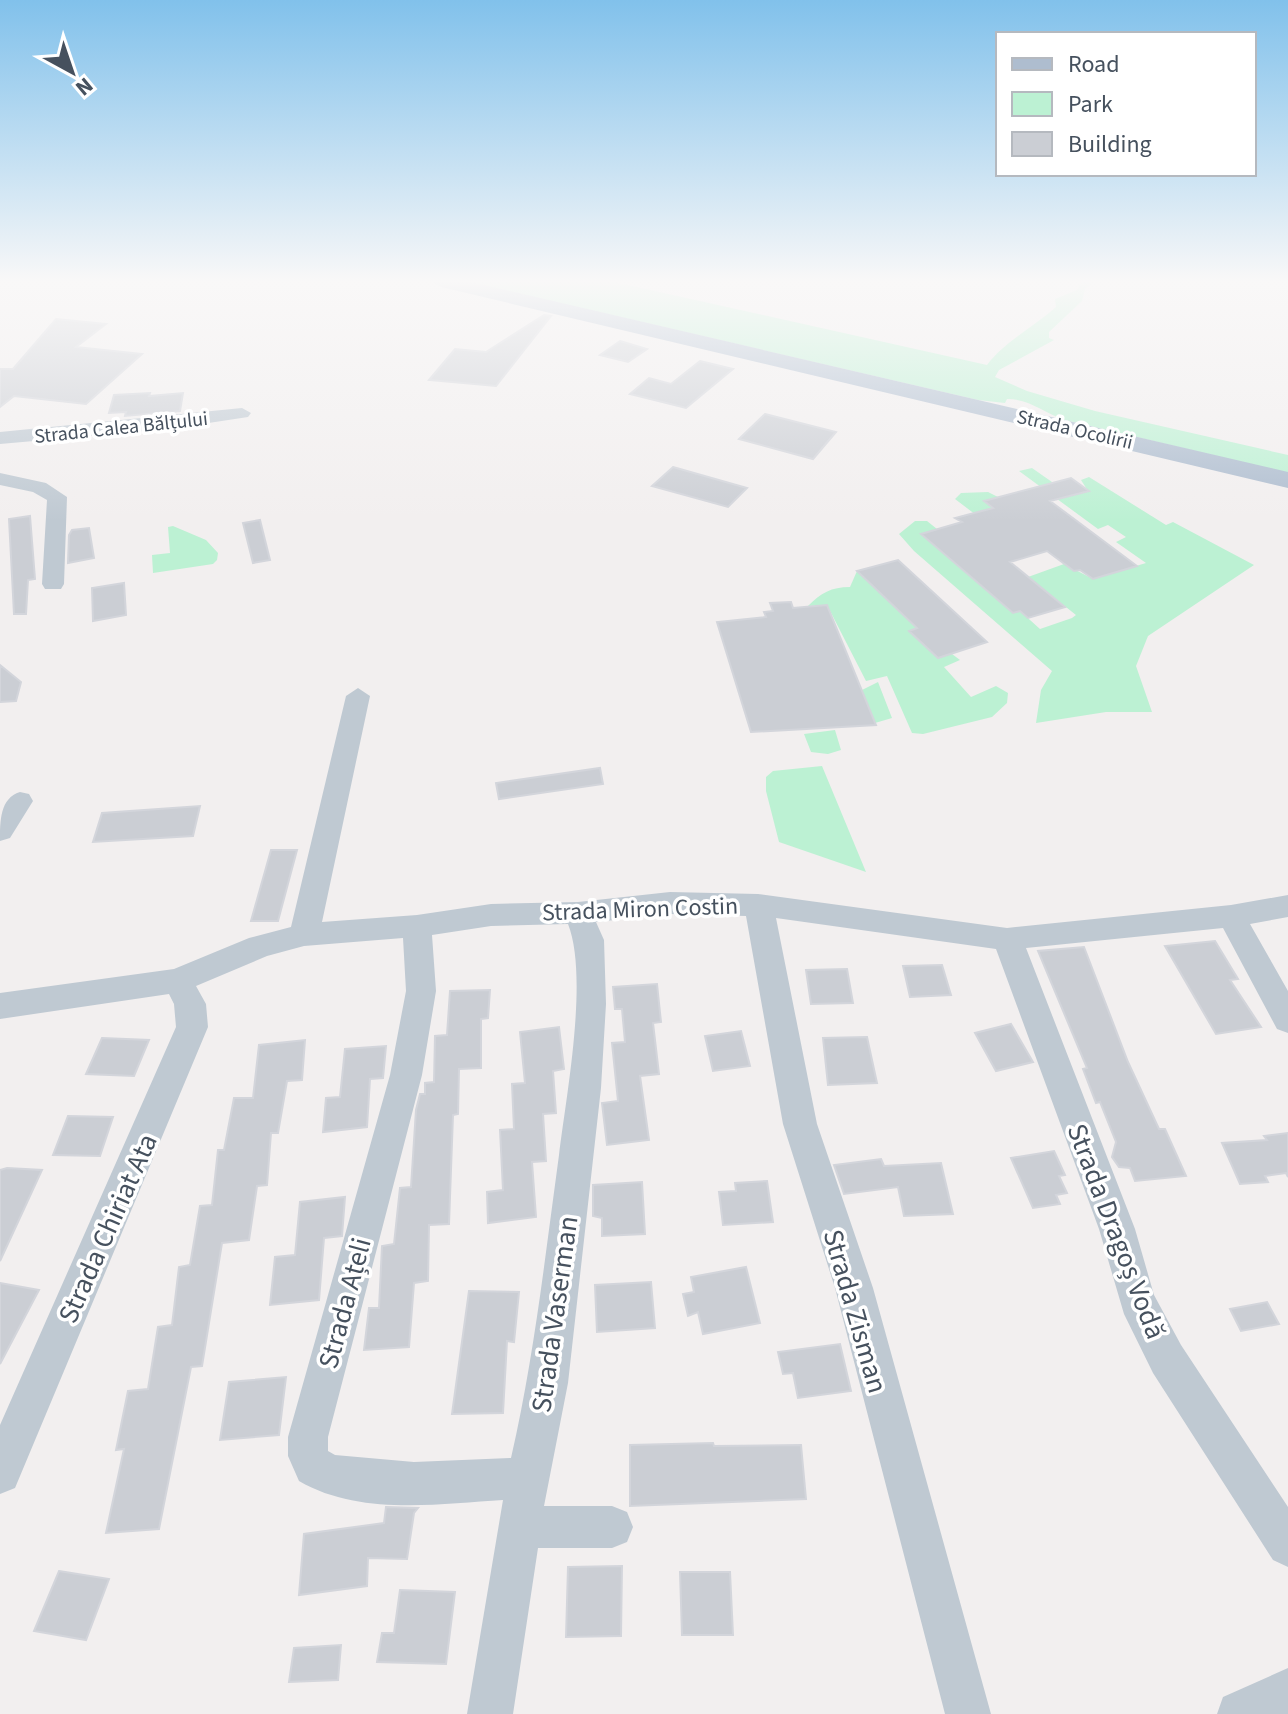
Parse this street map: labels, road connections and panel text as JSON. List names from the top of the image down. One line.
{"streets":{"main road":["Strada Ocolirii"],"street":["Strada Calea Bălțului","Strada Miron Costin","Strada Chiriat Ata","Strada Dragoș Vodă","Strada Ațeli","Strada Zisman","Strada Vaserman"]},"crossings":[["Strada Miron Costin","Strada Chiriat Ata"],["Strada Miron Costin","Strada Dragoș Vodă"],["Strada Miron Costin","Strada Ațeli"],["Strada Miron Costin","Strada Zisman"],["Strada Miron Costin","Strada Vaserman"],["Strada Ațeli","Strada Vaserman"]],"legend":["Road","Park","Building"],"north":"bottom right"}
